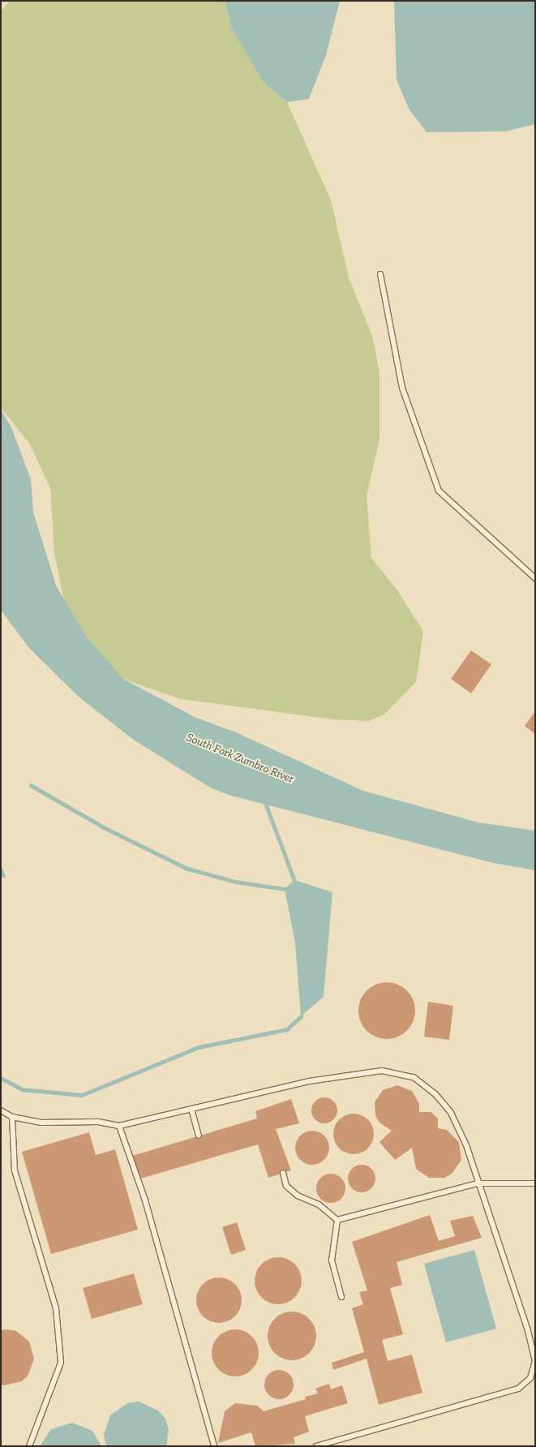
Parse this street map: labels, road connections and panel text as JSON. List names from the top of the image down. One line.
{"water":["South Fork Zumbro River"]}
